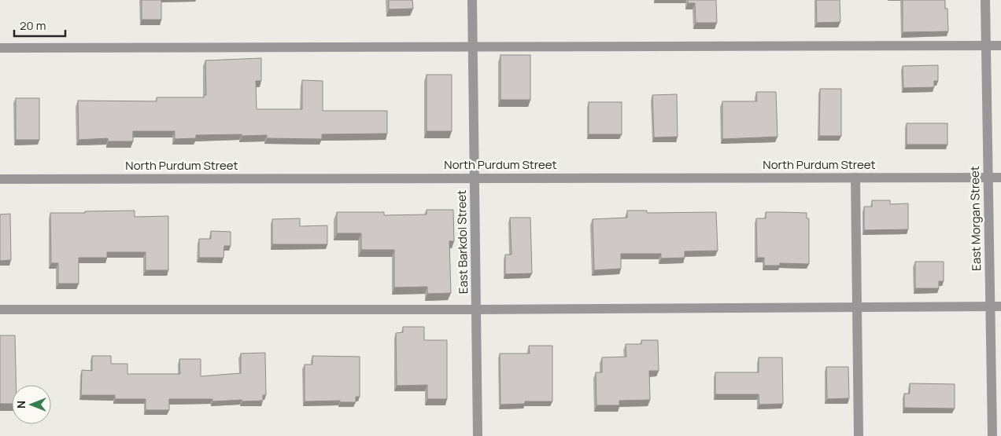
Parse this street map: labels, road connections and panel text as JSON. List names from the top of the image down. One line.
{"streets":{"street":["North Purdum Street","East Morgan Street","East Barkdol Street"]},"crossings":[["North Purdum Street","East Morgan Street"],["North Purdum Street","East Barkdol Street"]],"scale_bar":"20 m","north":"left"}
